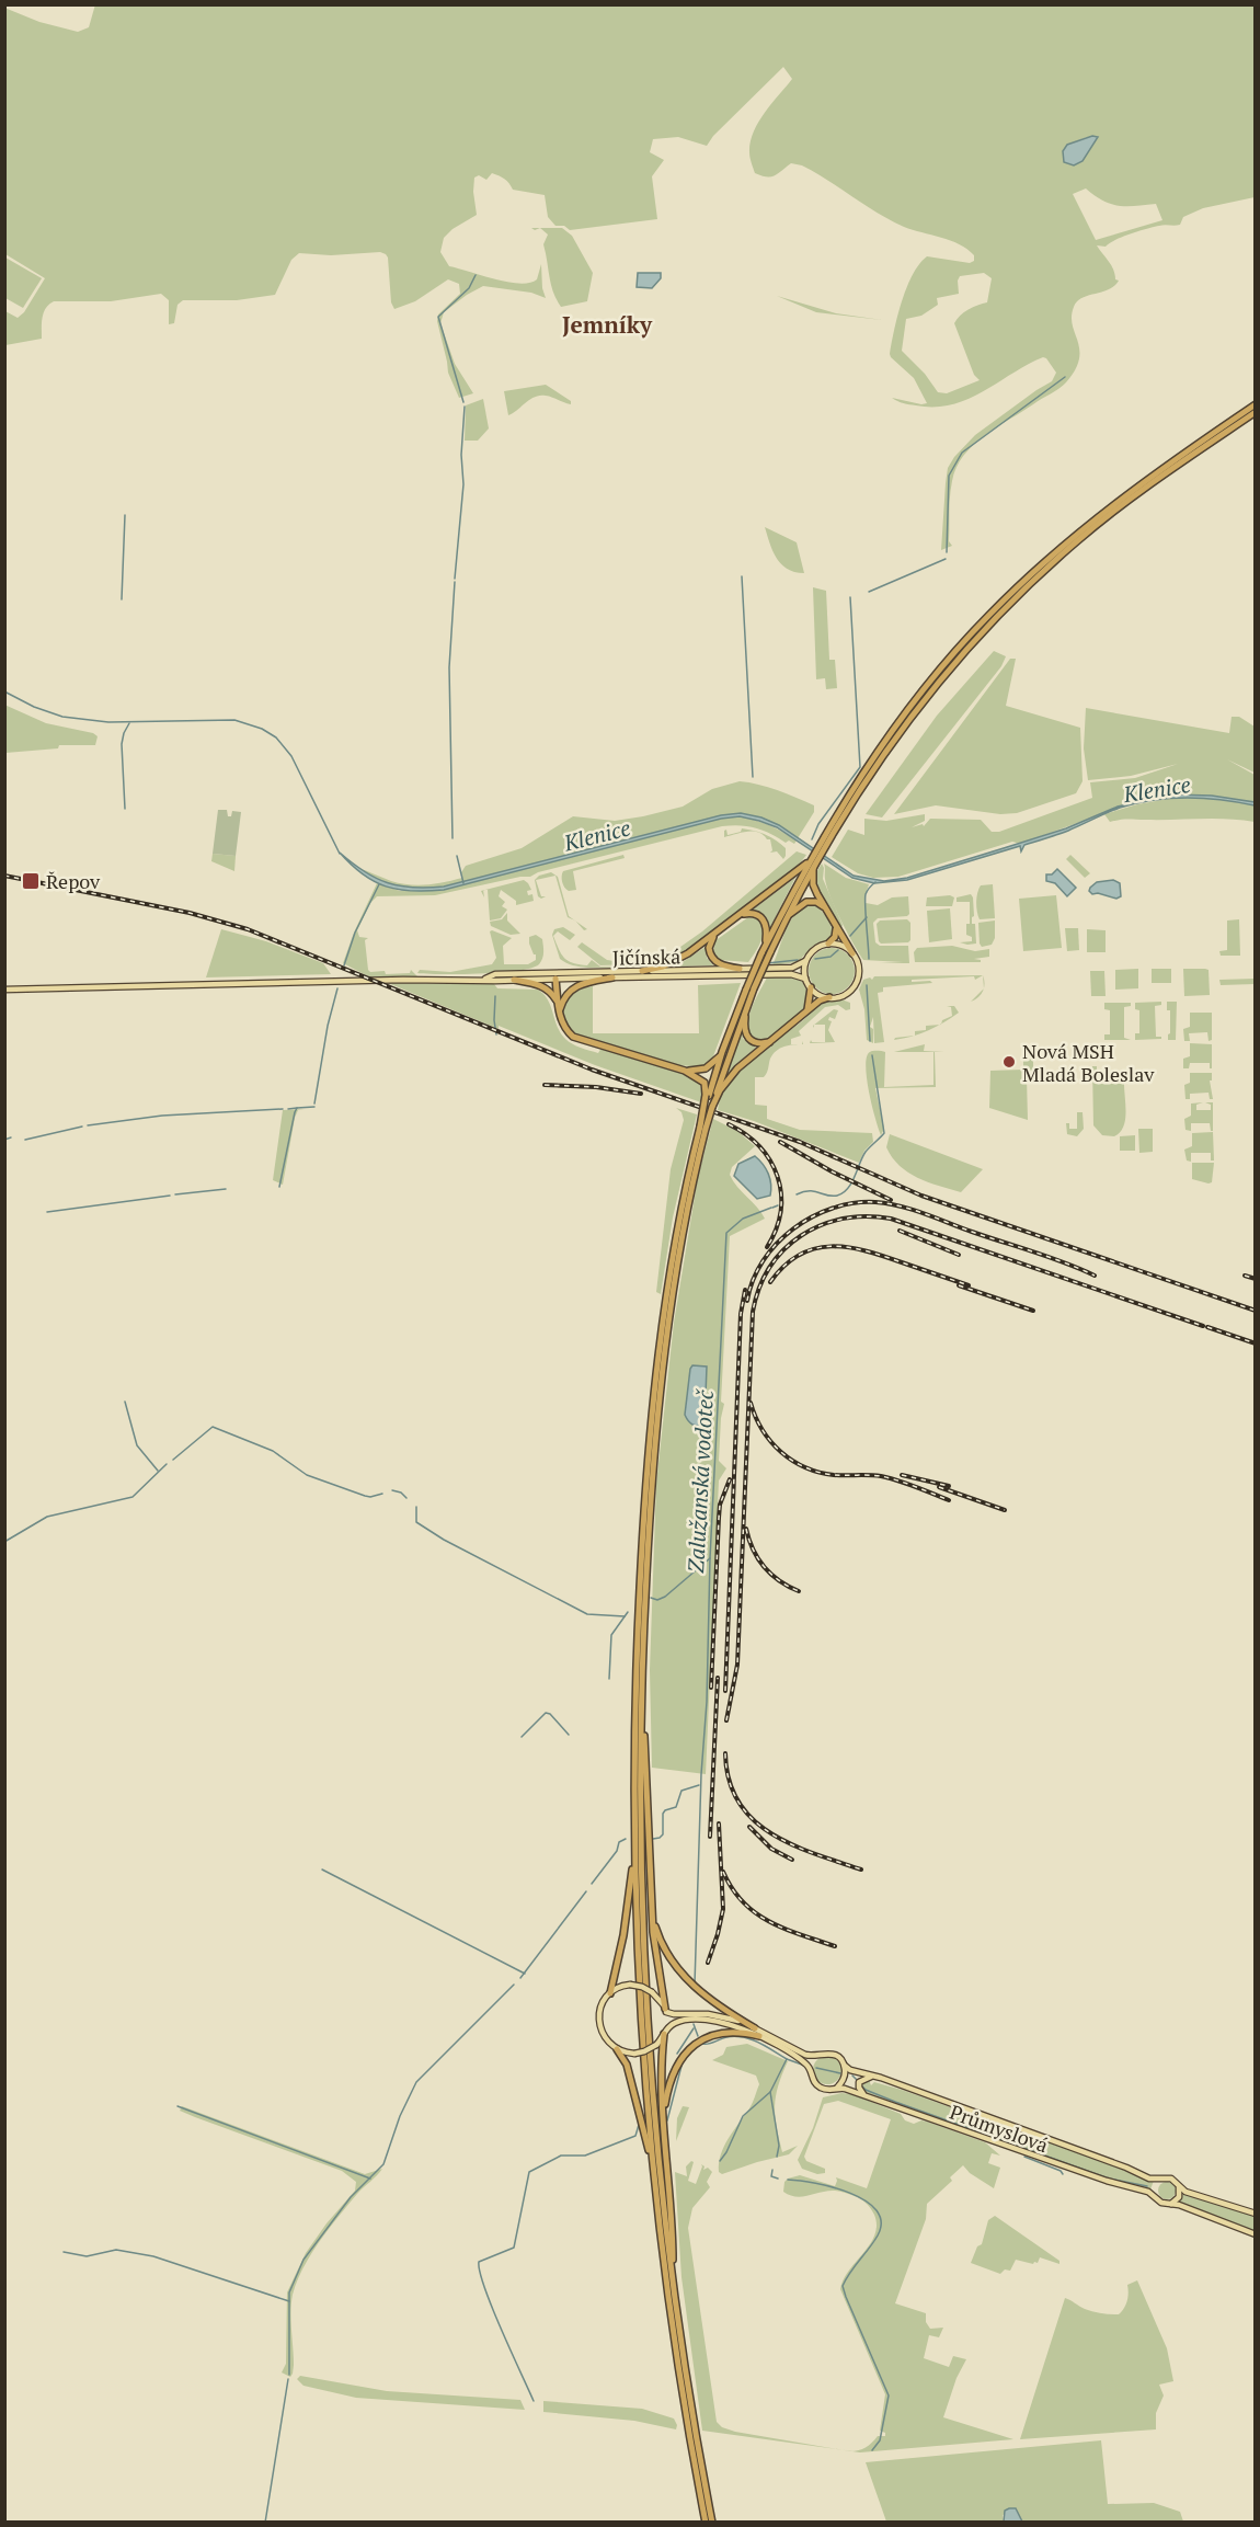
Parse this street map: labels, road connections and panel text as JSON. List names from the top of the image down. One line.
{"streets":{"main road":["Jičínská","Průmyslová"]},"districts":["Jemníky"],"water":["Klenice","Zalužanská vodoteč"],"places":{"transit":["Řepov"],"other":["Nová MSH Mladá Boleslav"]}}
